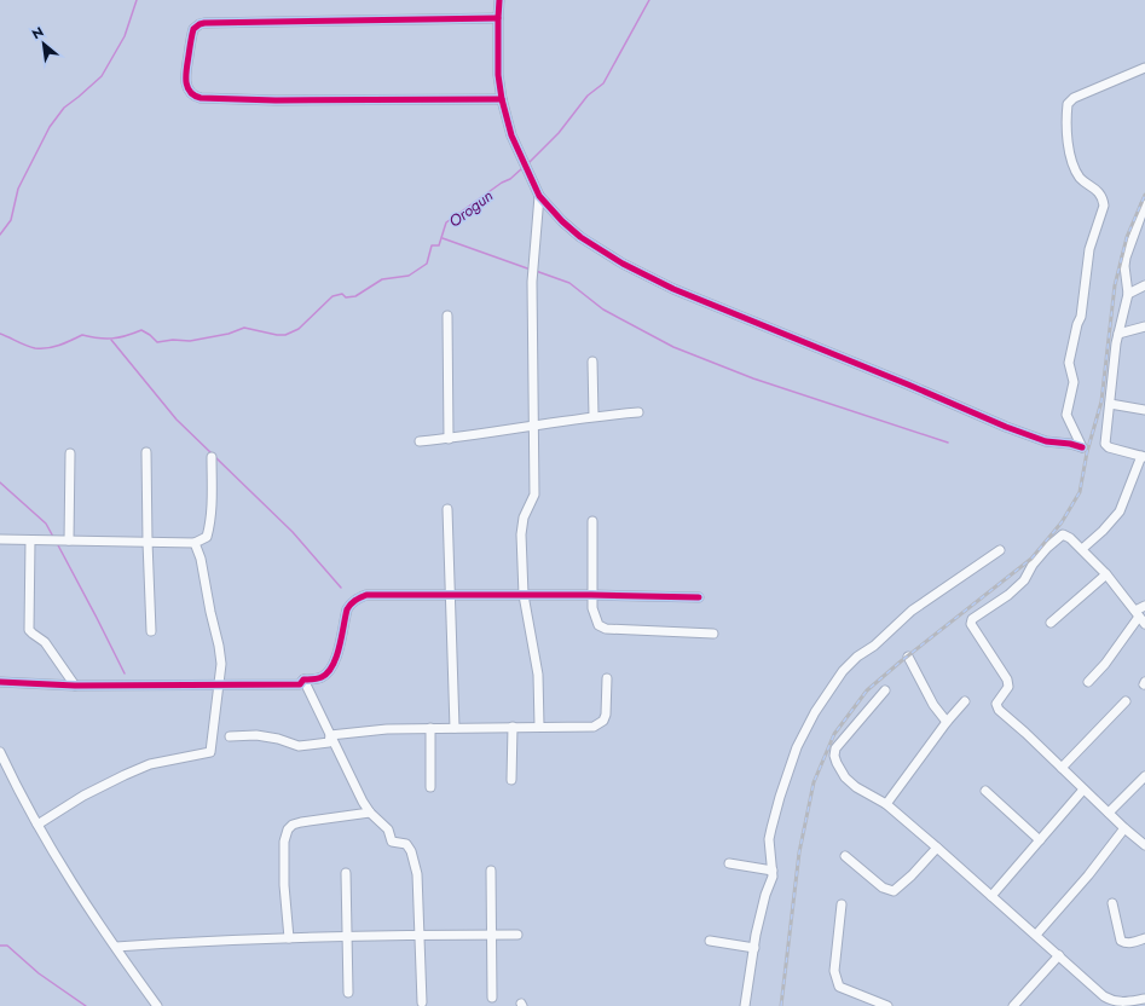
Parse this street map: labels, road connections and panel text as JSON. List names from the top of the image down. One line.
{"water":["Orogun"],"north":"top left"}
